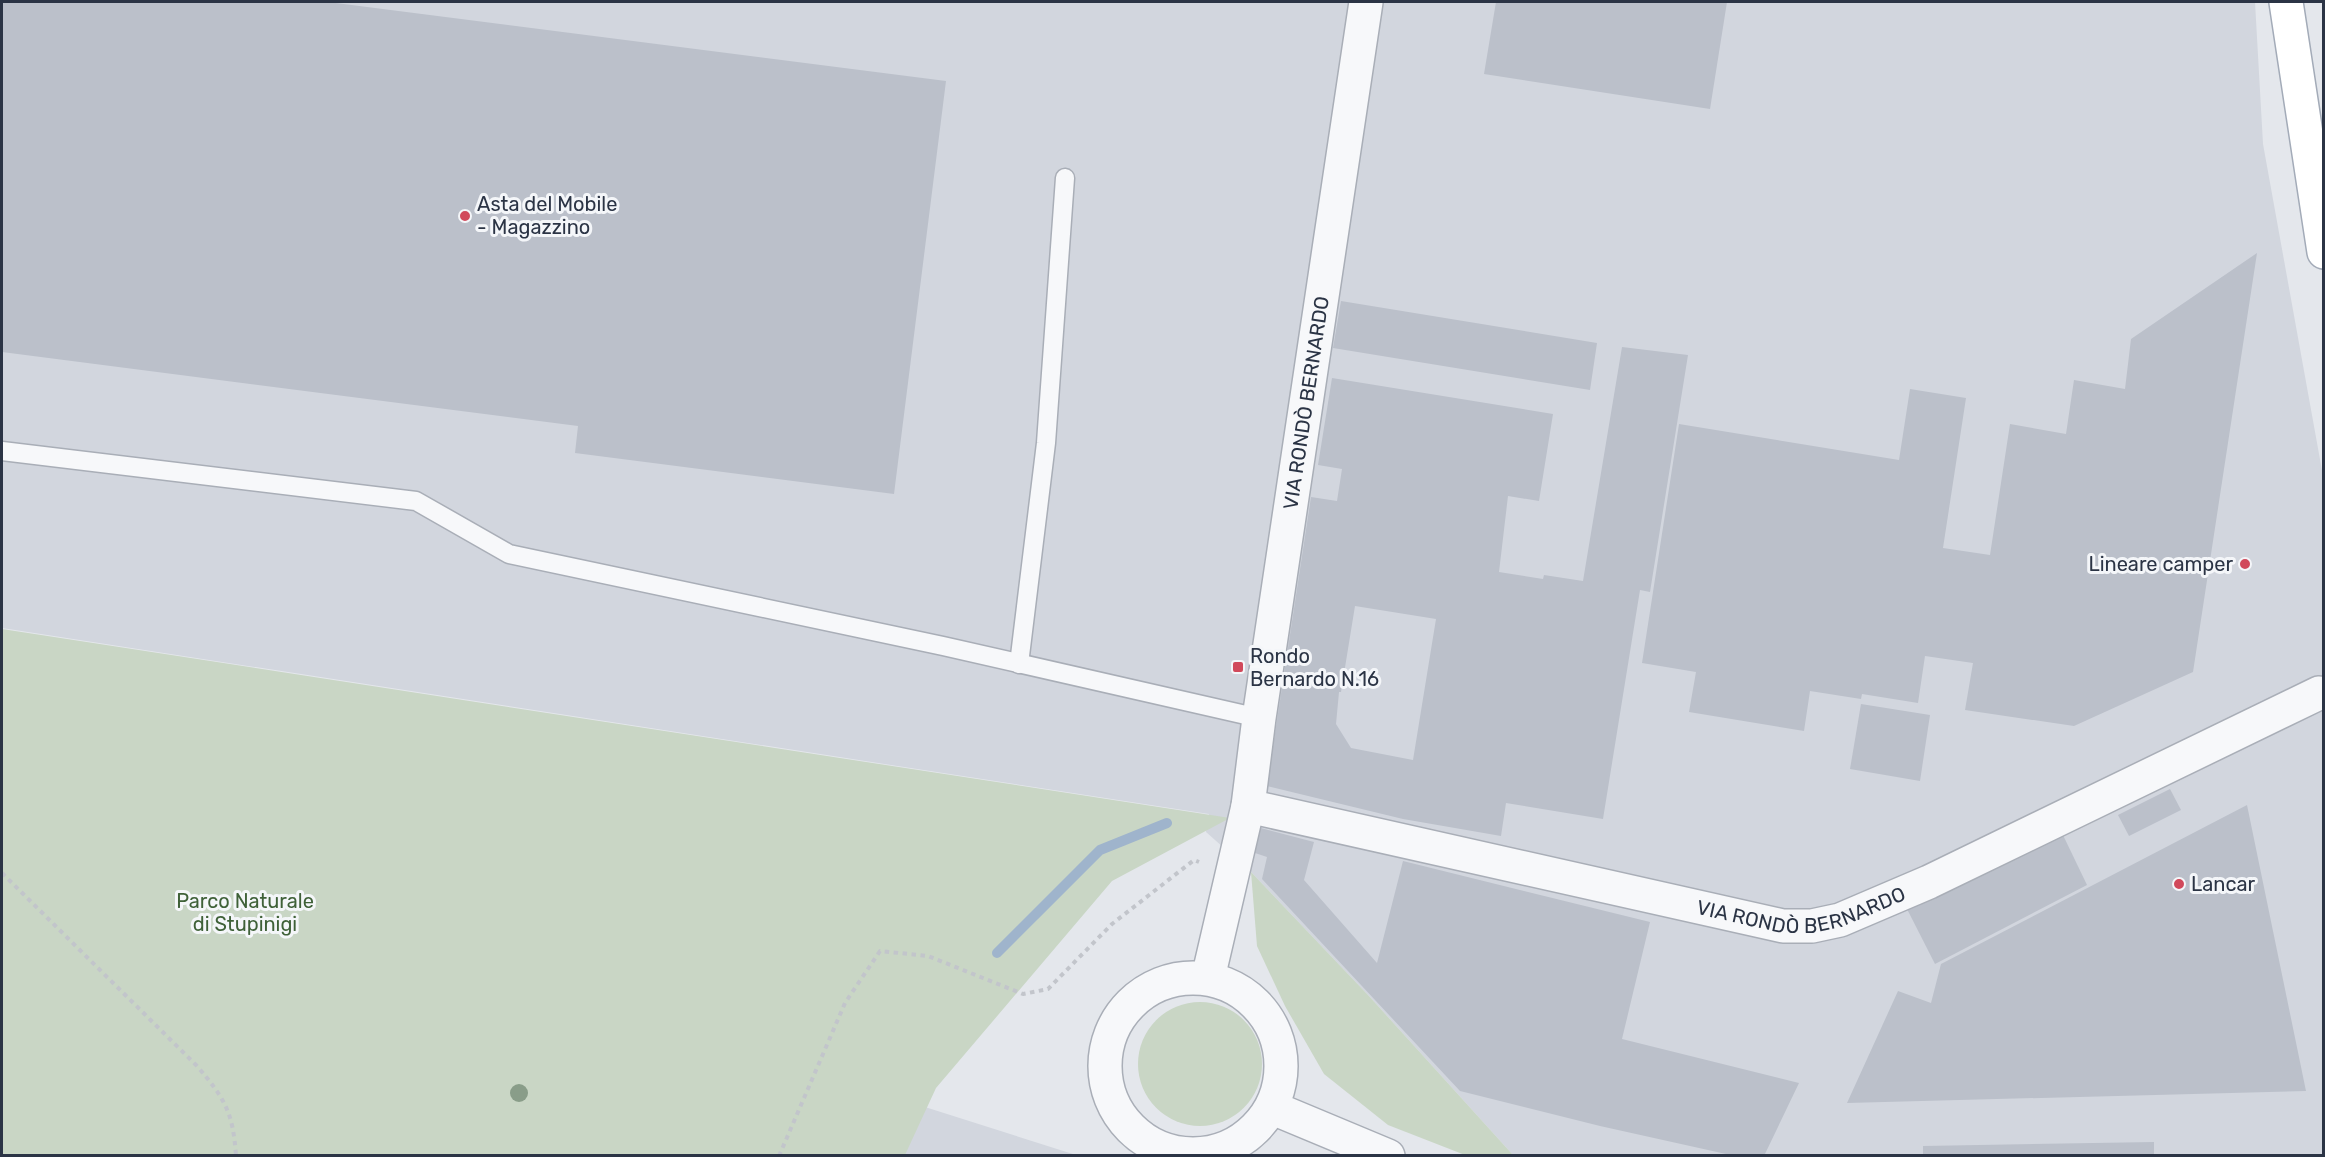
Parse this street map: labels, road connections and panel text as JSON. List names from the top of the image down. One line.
{"streets":{"street":["VIA RONDÒ BERNARDO"]},"parks":["Parco Naturale di Stupinigi"],"places":{"other":["Asta del Mobile - Magazzino","Lineare camper","Lancar"],"transit":["Rondo Bernardo N.16"]}}
